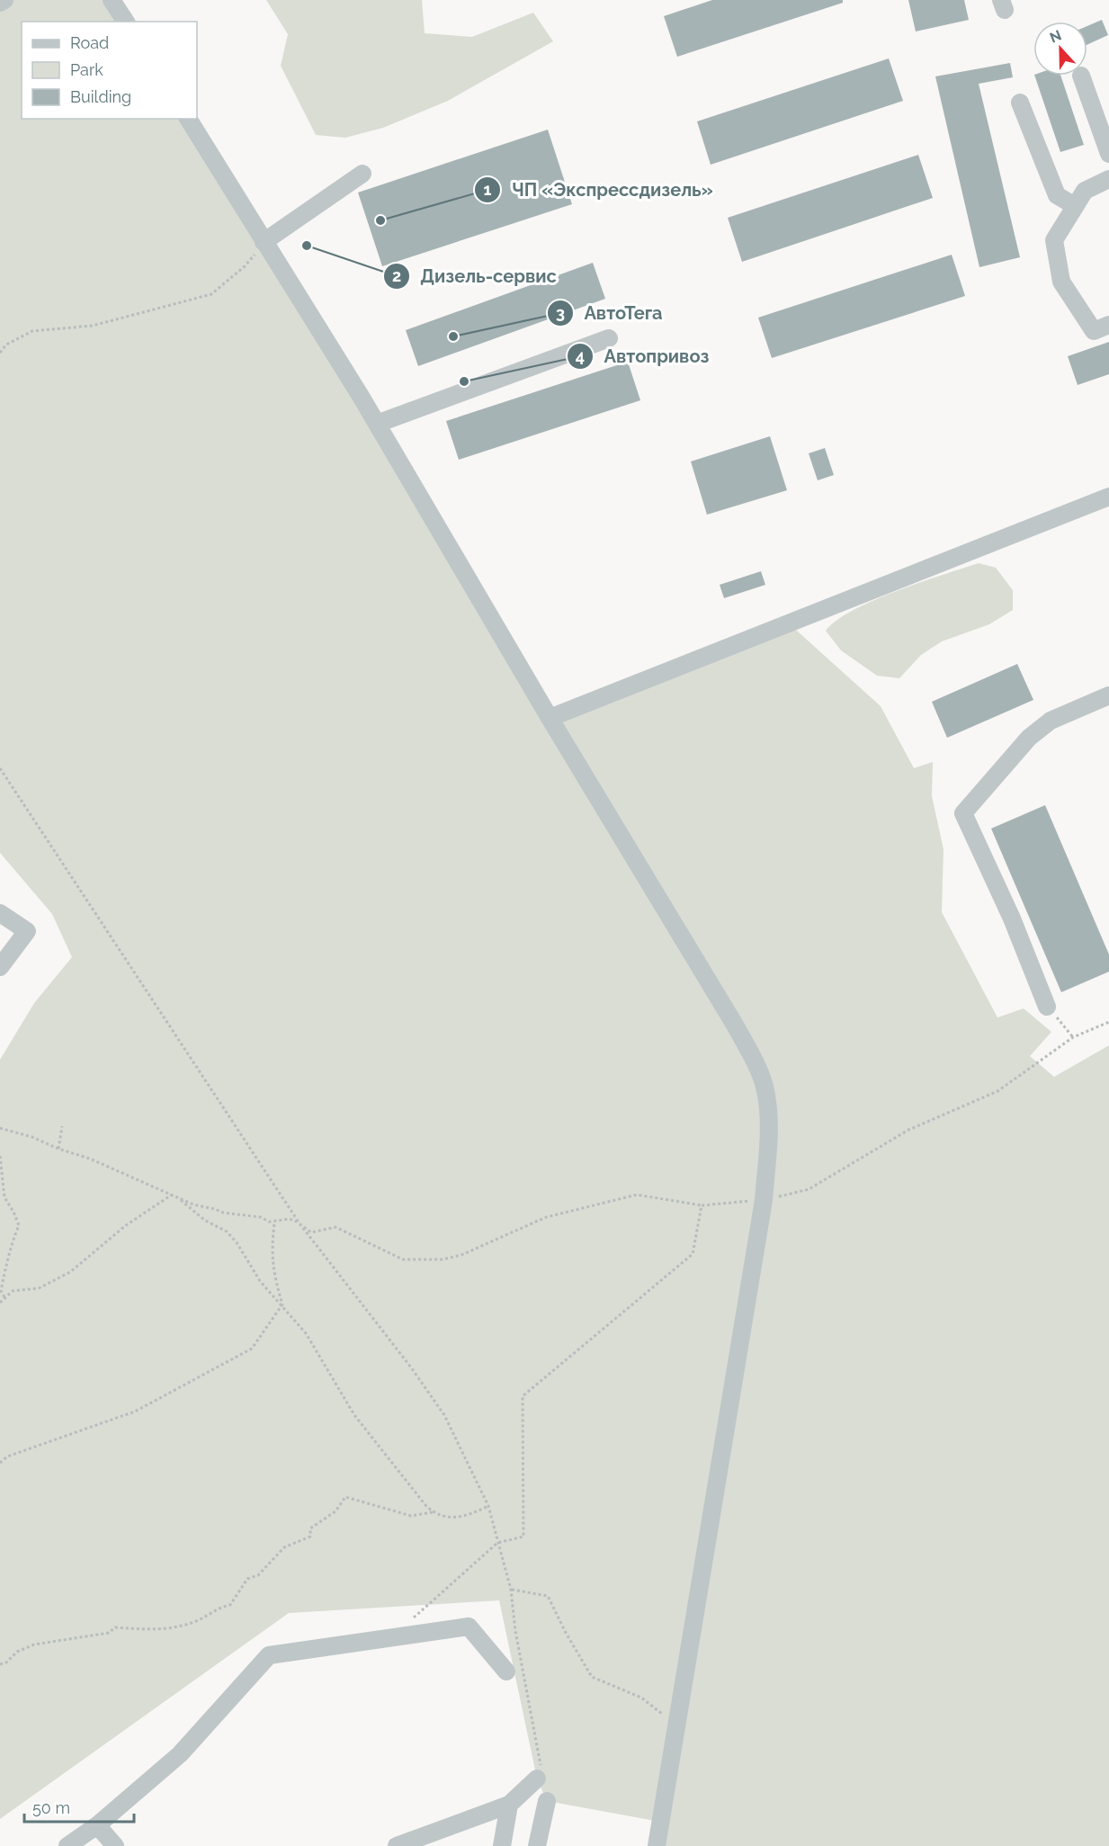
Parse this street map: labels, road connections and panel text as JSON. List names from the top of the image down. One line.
{"places":["ЧП «Экспрессдизель»","Дизель-сервис","АвтоТега","Автопривоз"],"legend":["Road","Park","Building"],"scale_bar":"50 m","north":"top"}
